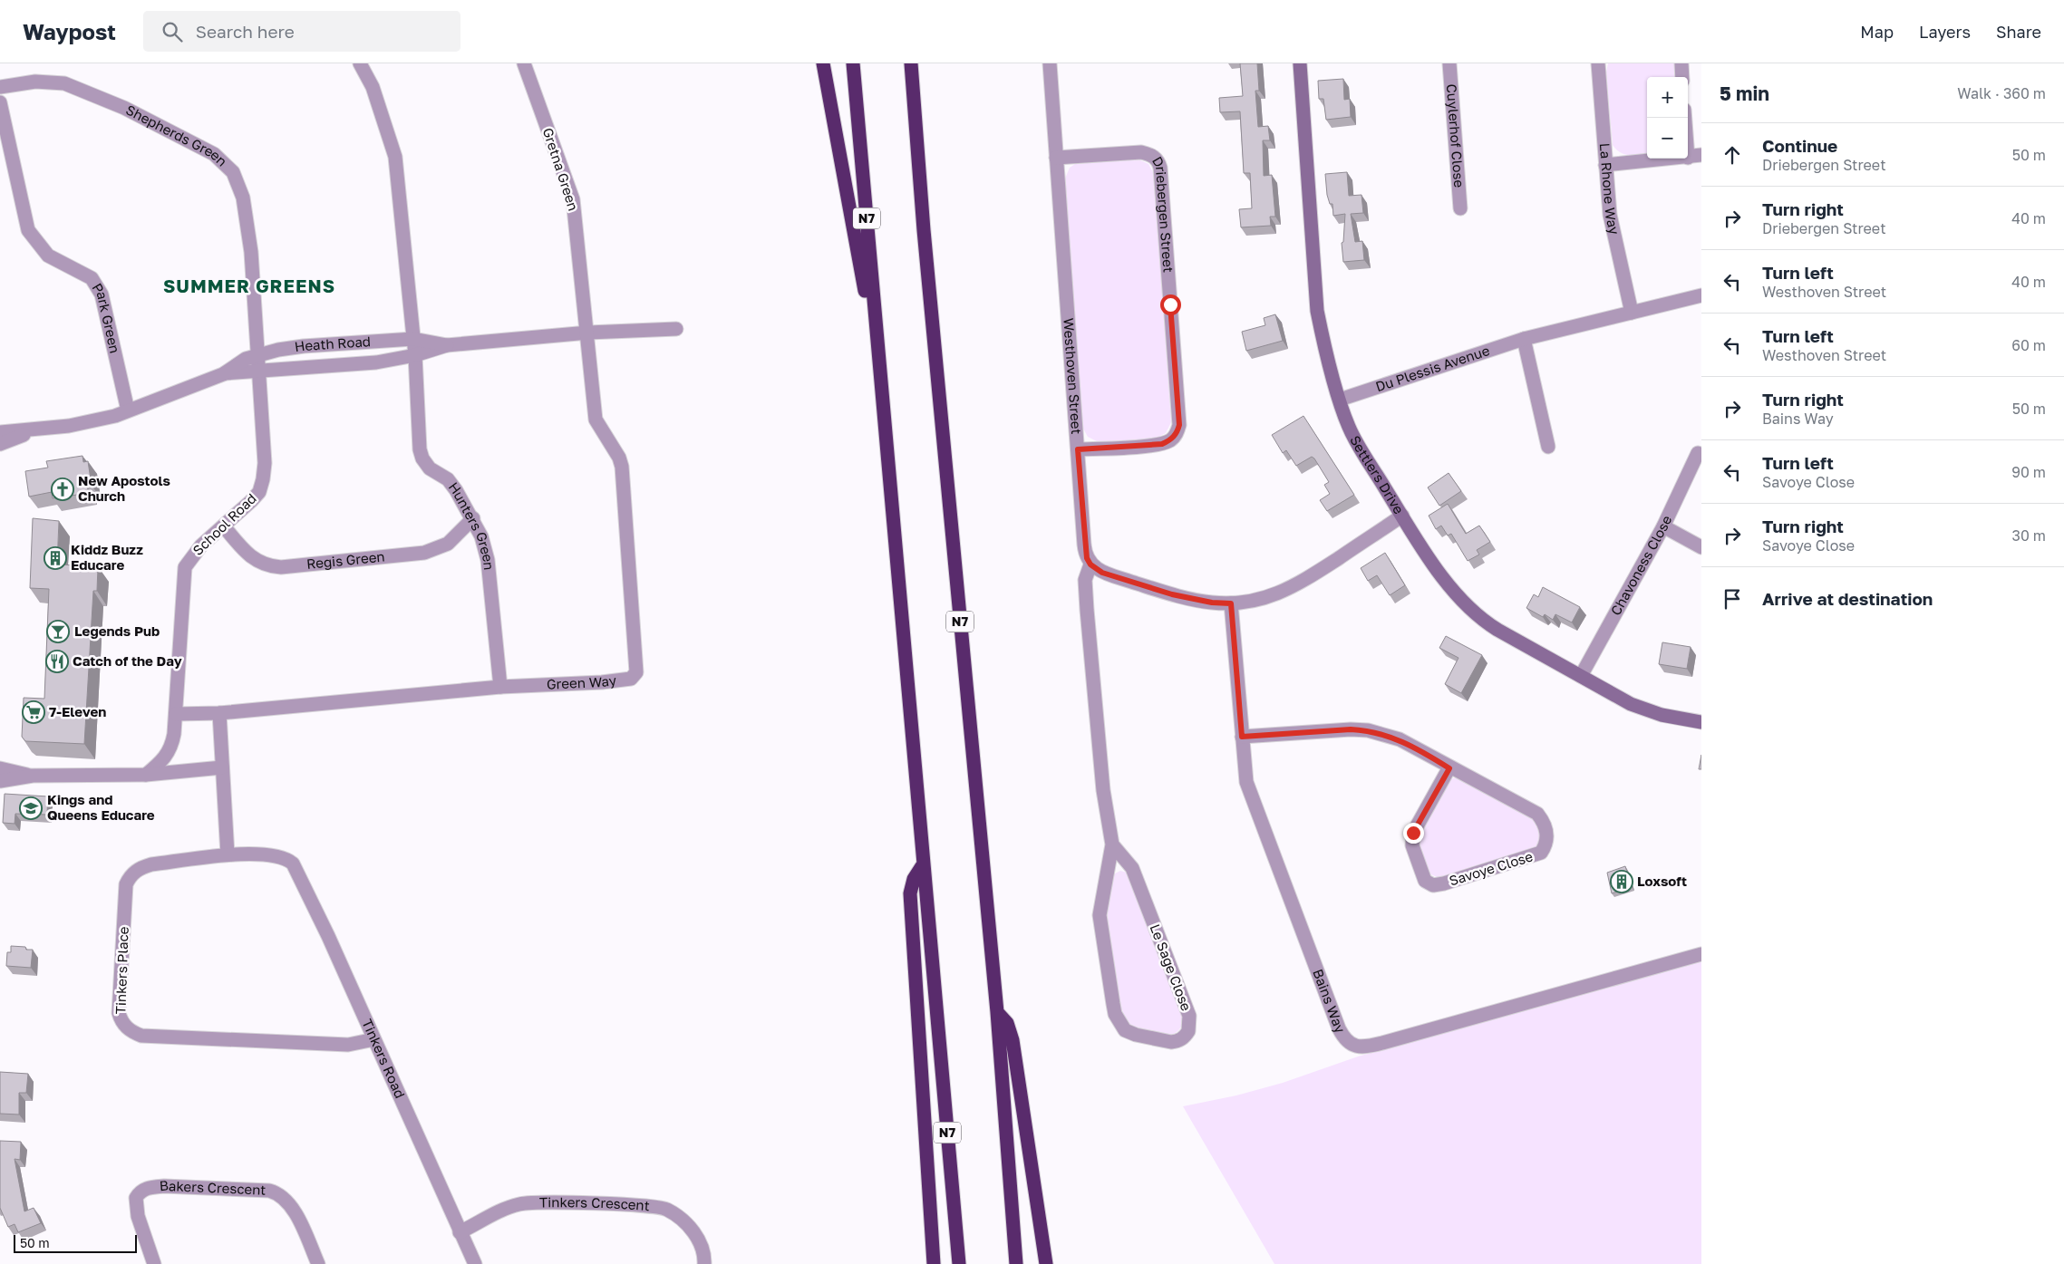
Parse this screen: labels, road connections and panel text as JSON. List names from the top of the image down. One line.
{"streets":{"highway":["N7"],"street":["Cuylerhof Close","Shepherds Green","Gretna Green","La Rhone Way","Driebergen Street","Park Green","Heath Road","Du Plessis Avenue","Westhoven Street","Settlers Drive","School Road","Hunters Green","Regis Green","Chavoness Close","Green Way","Savoye Close","Le Sage Close","Tinkers Place","Bains Way","Tinkers Road","Bakers Crescent","Tinkers Crescent"]},"crossings":[["Shepherds Green","Heath Road"],["Shepherds Green","School Road"],["Gretna Green","Heath Road"],["Gretna Green","Green Way"],["La Rhone Way","Du Plessis Avenue"],["Driebergen Street","Westhoven Street"],["Park Green","Heath Road"],["Heath Road","School Road"],["Heath Road","Hunters Green"],["Heath Road","Green Way"],["Du Plessis Avenue","Settlers Drive"],["Westhoven Street","Le Sage Close"],["Settlers Drive","Chavoness Close"],["School Road","Regis Green"],["School Road","Green Way"],["Hunters Green","Regis Green"],["Hunters Green","Green Way"],["Savoye Close","Bains Way"],["Tinkers Place","Tinkers Road"],["Tinkers Road","Tinkers Crescent"]],"districts":["SUMMER GREENS"],"places":{"church":["New Apostols Church"],"building":["Kiddz Buzz Educare","Loxsoft"],"bar":["Legends Pub"],"restaurant":["Catch of the Day"],"supermarket":["7-Eleven"],"school or university":["Kings and Queens Educare"]},"scale_bar":"50 m","page":{"header":"Waypost","search":"Search here","nav":["Map","Layers","Share"],"heading":["5 min","Walk · 360 m"],"map_buttons":["+","−"],"list":[["Continue","Driebergen Street","50 m"],["Turn right","Driebergen Street","40 m"],["Turn left","Westhoven Street","40 m"],["Turn left","Westhoven Street","60 m"],["Turn right","Bains Way","50 m"],["Turn left","Savoye Close","90 m"],["Turn right","Savoye Close","30 m"],"Arrive at destination"],"scale":"50 m"}}
